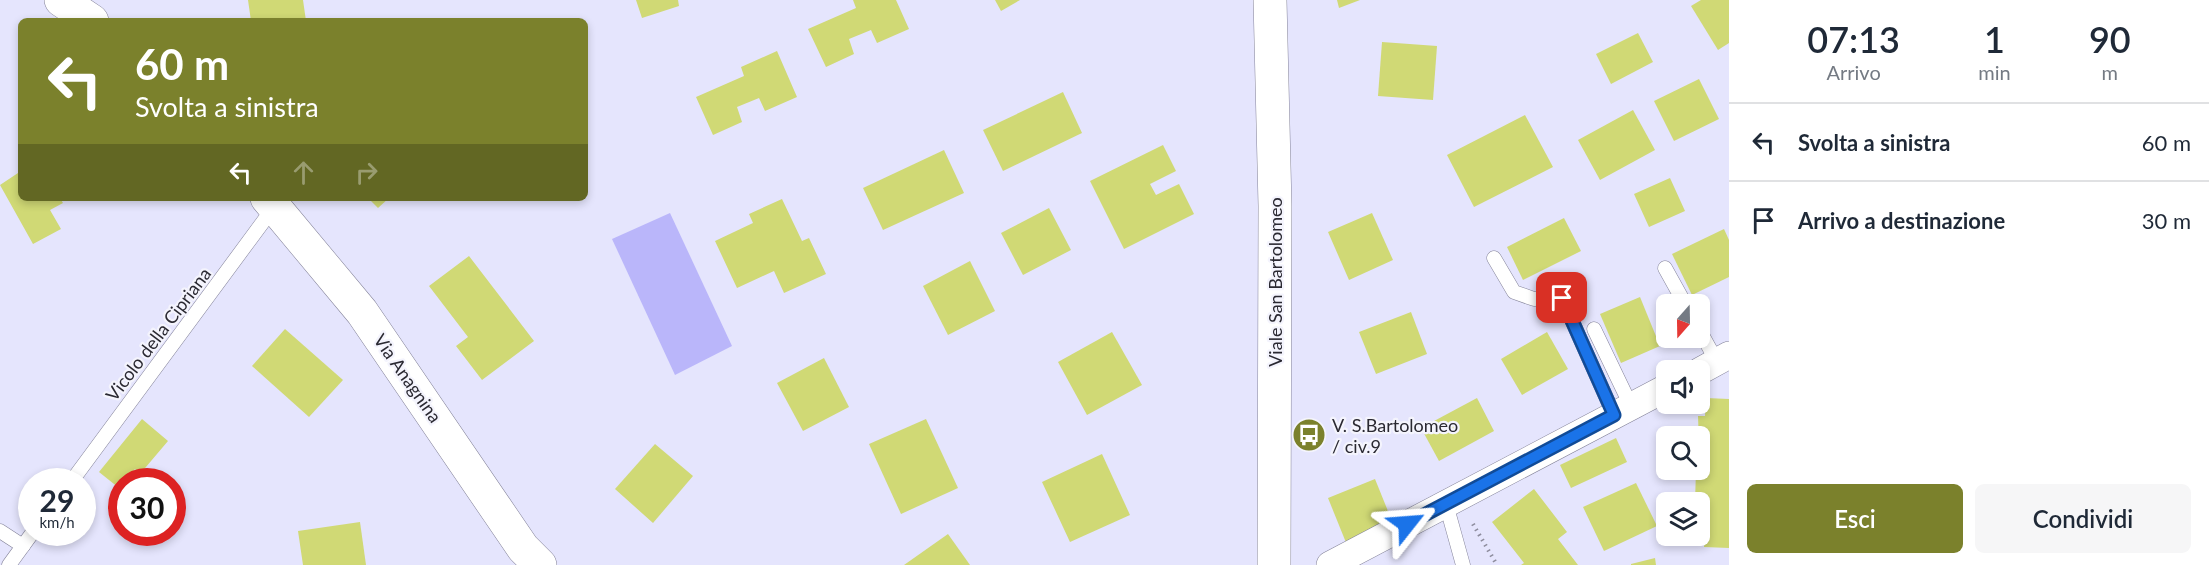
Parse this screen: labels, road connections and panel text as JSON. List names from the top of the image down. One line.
{"streets":{"main road":["Viale San Bartolomeo","Via Anagnina"],"lane":["Vicolo della Cipriana"]},"crossings":[["Vicolo della Cipriana","Via Anagnina"]],"places":{"bus stop":["V. S.Bartolomeo / civ.9"]},"north":"bottom","page":{"eta":["07:13","Arrivo","1","min","90","m"],"turn":["60 m","Svolta a sinistra"],"list":[{"name":"Svolta a sinistra","value":"60 m"},{"name":"Arrivo a destinazione","value":"30 m"}],"speed":"29 km/h","limit":"30","buttons":["Esci","Condividi"]}}
